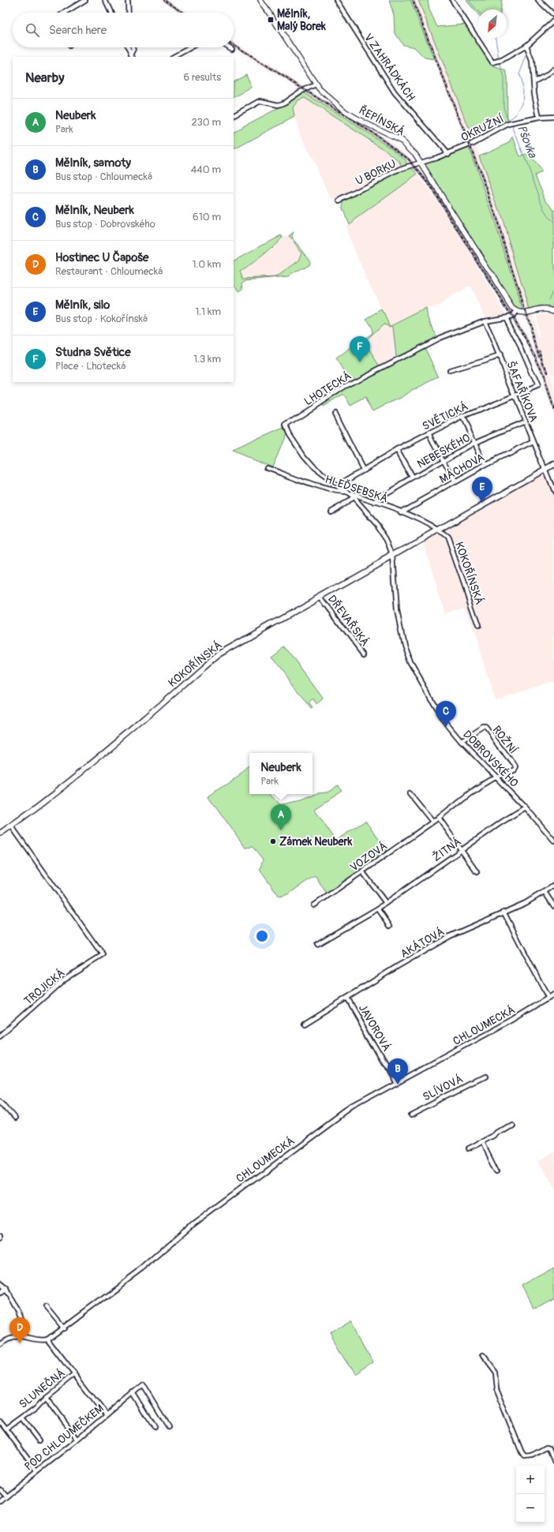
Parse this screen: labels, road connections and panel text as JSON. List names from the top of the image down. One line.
{"streets":{"main road":["KOKOŘÍNSKÁ"],"street":["V ZAHRÁDKÁCH","ŘEPÍNSKÁ","OKRUŽNÍ","U BORKU","LHOTECKÁ","ŠAFAŘÍKOVA","SVĚTICKÁ","NEBESKÉHO","MÁCHOVA","HLEĎSEBSKÁ","DŘEVAŘSKÁ","ROŽNÍ","DOBROVSKÉHO","ŽITNÁ","VOZOVÁ","AKÁTOVÁ","TROJICKÁ","CHLOUMECKÁ","JAVOROVÁ","SLÍVOVÁ","SLUNEČNÁ","POD CHLOUMEČKEM"]},"crossings":[["V ZAHRÁDKÁCH","OKRUŽNÍ"],["ŘEPÍNSKÁ","OKRUŽNÍ"],["ŘEPÍNSKÁ","U BORKU"],["ŘEPÍNSKÁ","LHOTECKÁ"],["OKRUŽNÍ","U BORKU"],["LHOTECKÁ","ŠAFAŘÍKOVA"],["LHOTECKÁ","SVĚTICKÁ"],["LHOTECKÁ","HLEĎSEBSKÁ"],["LHOTECKÁ","DOBROVSKÉHO"],["ŠAFAŘÍKOVA","SVĚTICKÁ"],["ŠAFAŘÍKOVA","NEBESKÉHO"],["ŠAFAŘÍKOVA","MÁCHOVA"],["ŠAFAŘÍKOVA","KOKOŘÍNSKÁ"],["SVĚTICKÁ","HLEĎSEBSKÁ"],["SVĚTICKÁ","DOBROVSKÉHO"],["NEBESKÉHO","HLEĎSEBSKÁ"],["MÁCHOVA","HLEĎSEBSKÁ"],["HLEĎSEBSKÁ","KOKOŘÍNSKÁ"],["HLEĎSEBSKÁ","DOBROVSKÉHO"],["KOKOŘÍNSKÁ","DŘEVAŘSKÁ"],["KOKOŘÍNSKÁ","DOBROVSKÉHO"],["KOKOŘÍNSKÁ","TROJICKÁ"],["ROŽNÍ","DOBROVSKÉHO"],["ROŽNÍ","VOZOVÁ"],["DOBROVSKÉHO","ŽITNÁ"],["DOBROVSKÉHO","VOZOVÁ"],["AKÁTOVÁ","JAVOROVÁ"],["CHLOUMECKÁ","JAVOROVÁ"]],"water":["Pšovka"],"places":{"transit":["Mělník, Malý Borek"],"other":["Zámek Neuberk"]},"north":"bottom left","page":{"search":"Search here","heading":["Nearby","6 results"],"list":[{"mark":"A","name":"Neuberk","note":"Park","value":"230 m"},{"mark":"B","name":"Mělník, samoty","note":"Bus stop · Chloumecká","value":"440 m"},{"mark":"C","name":"Mělník, Neuberk","note":"Bus stop · Dobrovského","value":"610 m"},{"mark":"D","name":"Hostinec U Čapoše","note":"Restaurant · Chloumecká","value":"1.0 km"},{"mark":"E","name":"Mělník, silo","note":"Bus stop · Kokořínská","value":"1.1 km"},{"mark":"F","name":"Studna Světice","note":"Place · Lhotecká","value":"1.3 km"}],"pins":["F","E","C","A","B","D"],"popup":["Neuberk","Park"],"map_buttons":["+","−"]}}
